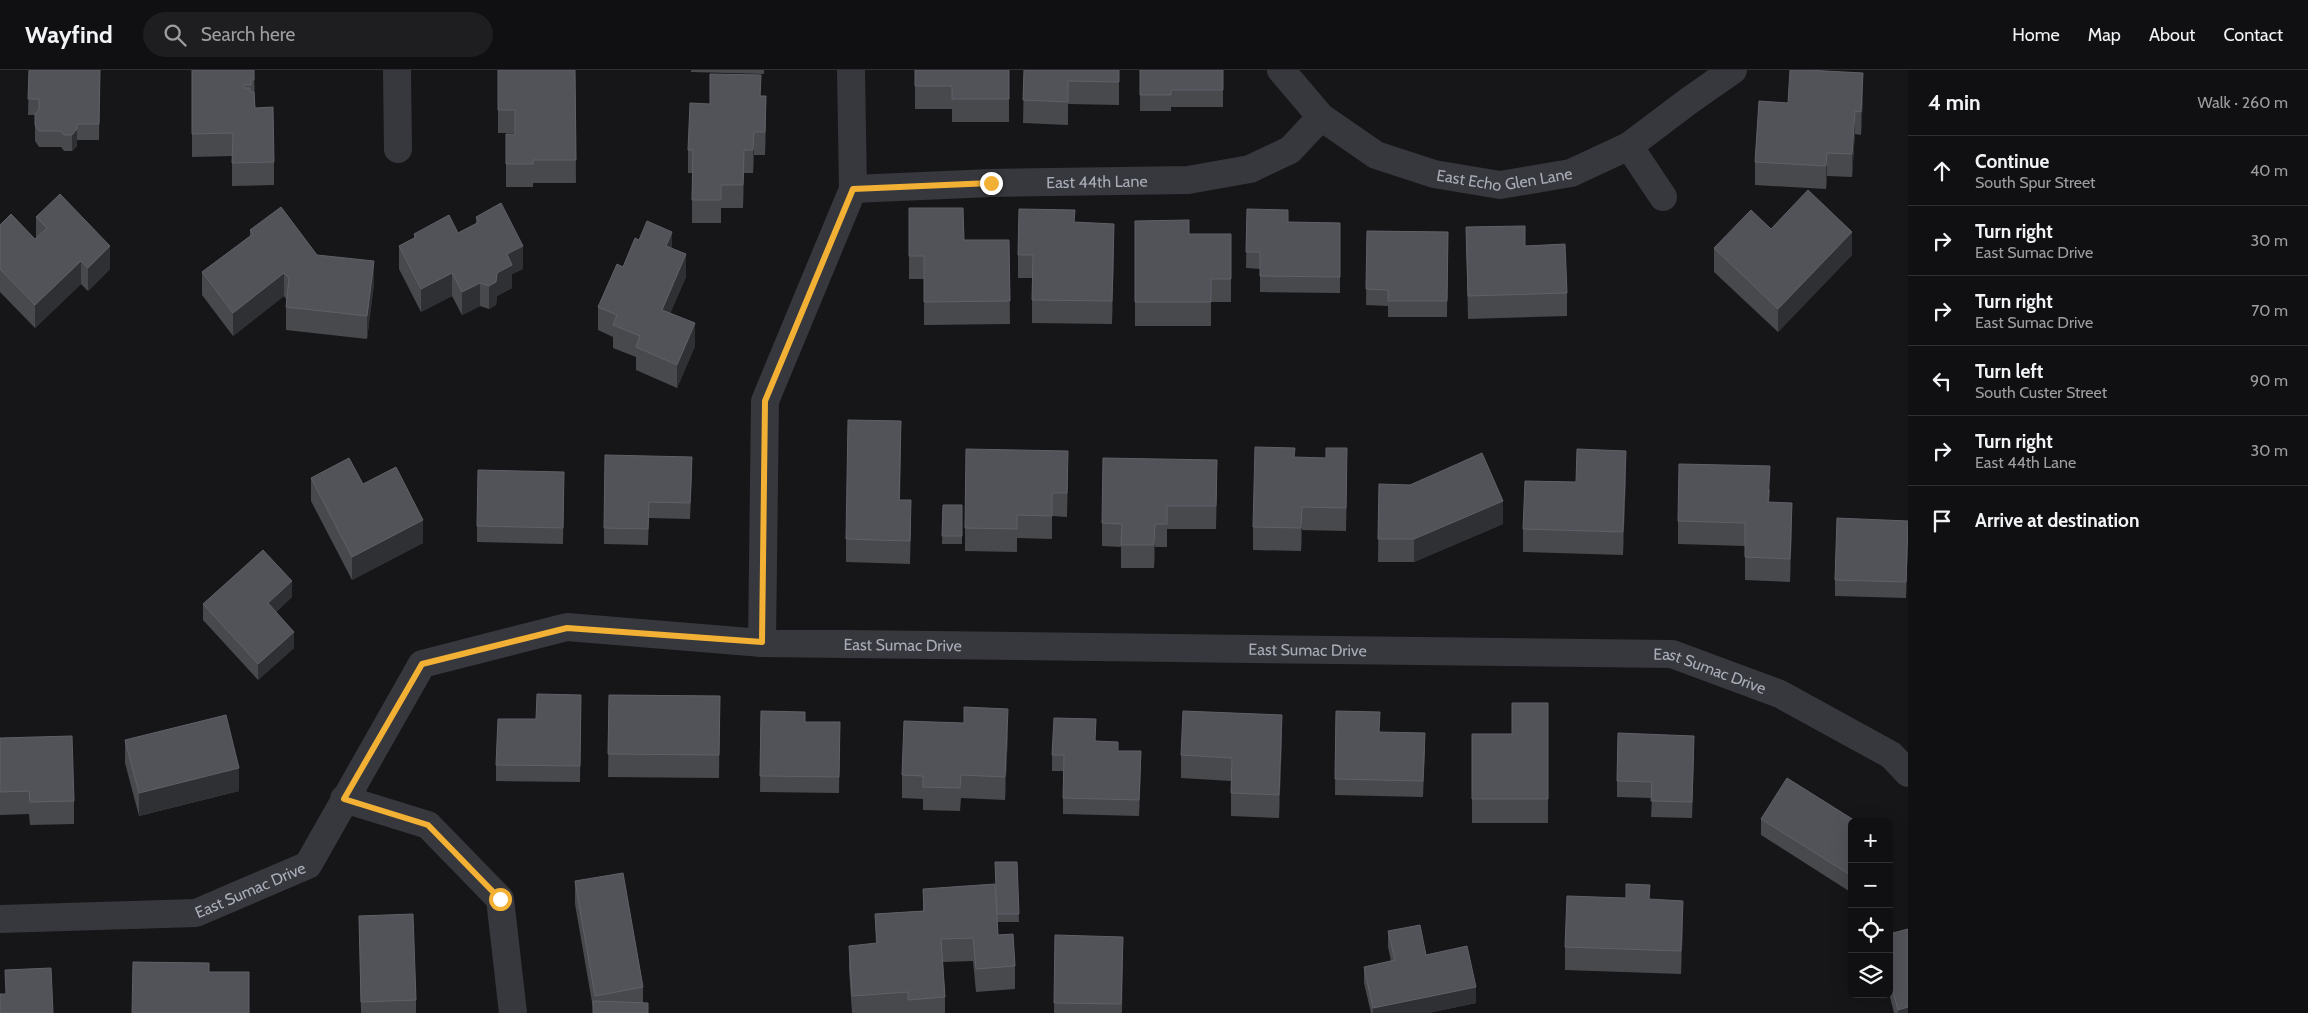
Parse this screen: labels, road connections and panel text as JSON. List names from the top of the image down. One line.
{"streets":{"street":["East Echo Glen Lane","East 44th Lane","East Sumac Drive"]},"crossings":[["East Echo Glen Lane","East 44th Lane"]],"page":{"header":"Wayfind","search":"Search here","nav":["Home","Map","About","Contact"],"heading":["4 min","Walk · 260 m"],"list":[["Continue","South Spur Street","40 m"],["Turn right","East Sumac Drive","30 m"],["Turn right","East Sumac Drive","70 m"],["Turn left","South Custer Street","90 m"],["Turn right","East 44th Lane","30 m"],"Arrive at destination"],"map_buttons":["+","−"]}}
